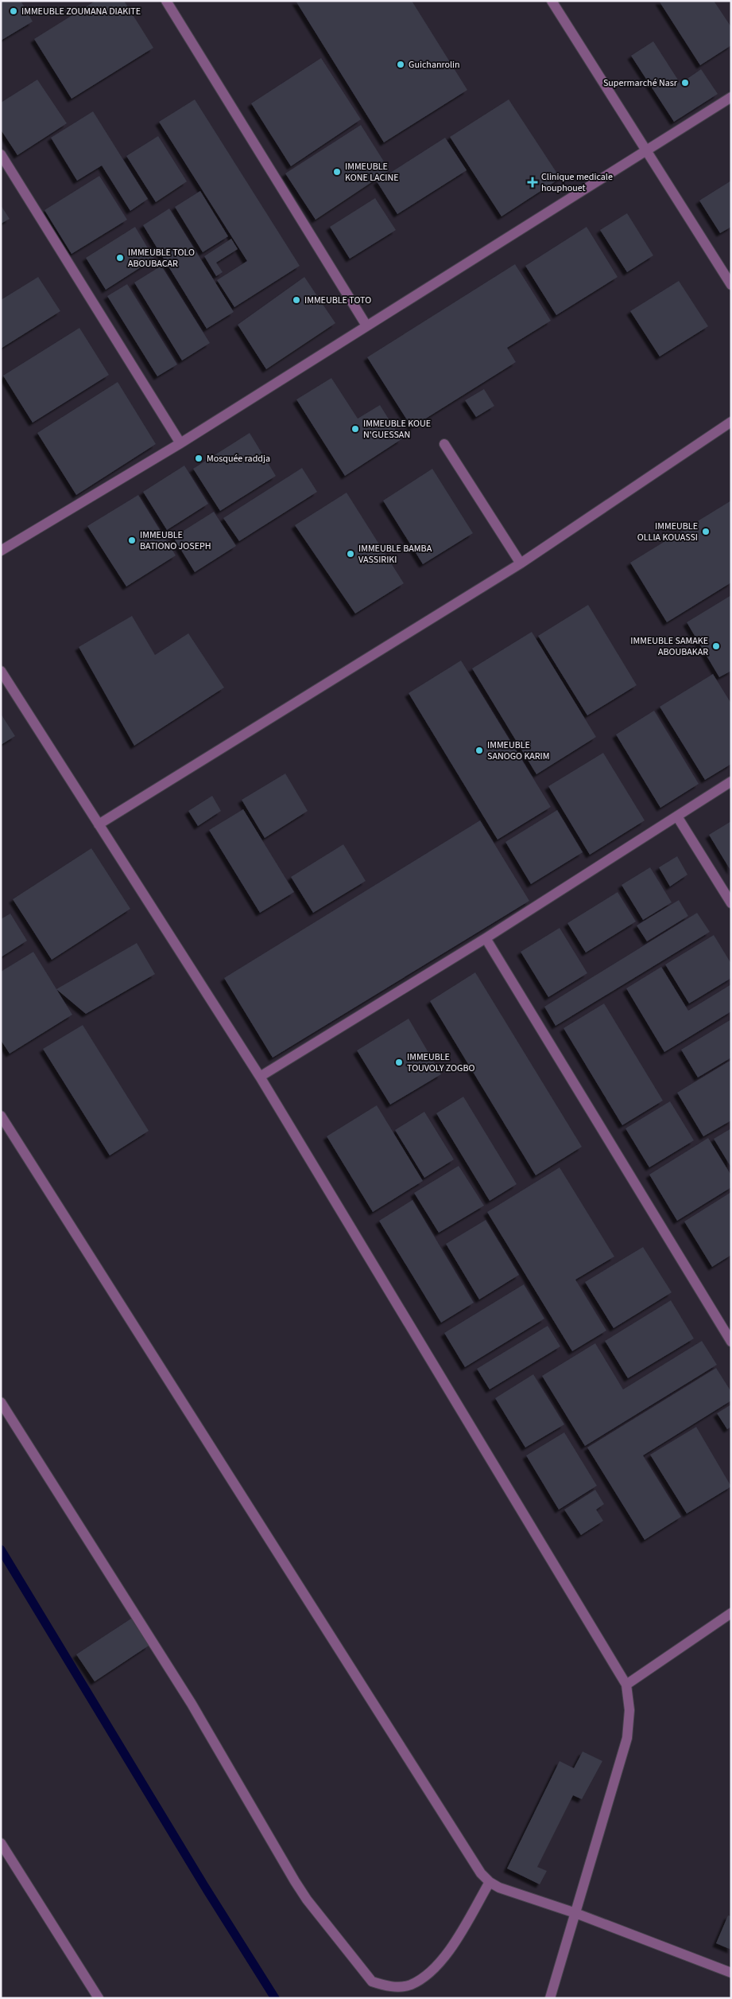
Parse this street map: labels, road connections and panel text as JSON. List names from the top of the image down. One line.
{"places":{"other":["IMMEUBLE ZOUMANA DIAKITE","Guichanrolin","Supermarché Nasr","IMMEUBLE KONE LACINE","IMMEUBLE TOLO ABOUBACAR","IMMEUBLE TOTO","IMMEUBLE KOUE N'GUESSAN","Mosquée raddja","IMMEUBLE OLLIA KOUASSI","IMMEUBLE BATIONO JOSEPH","IMMEUBLE BAMBA VASSIRIKI","IMMEUBLE SAMAKE ABOUBAKAR","IMMEUBLE SANOGO KARIM","IMMEUBLE TOUVOLY ZOGBO"],"health":["Clinique medicale houphouet"]}}
